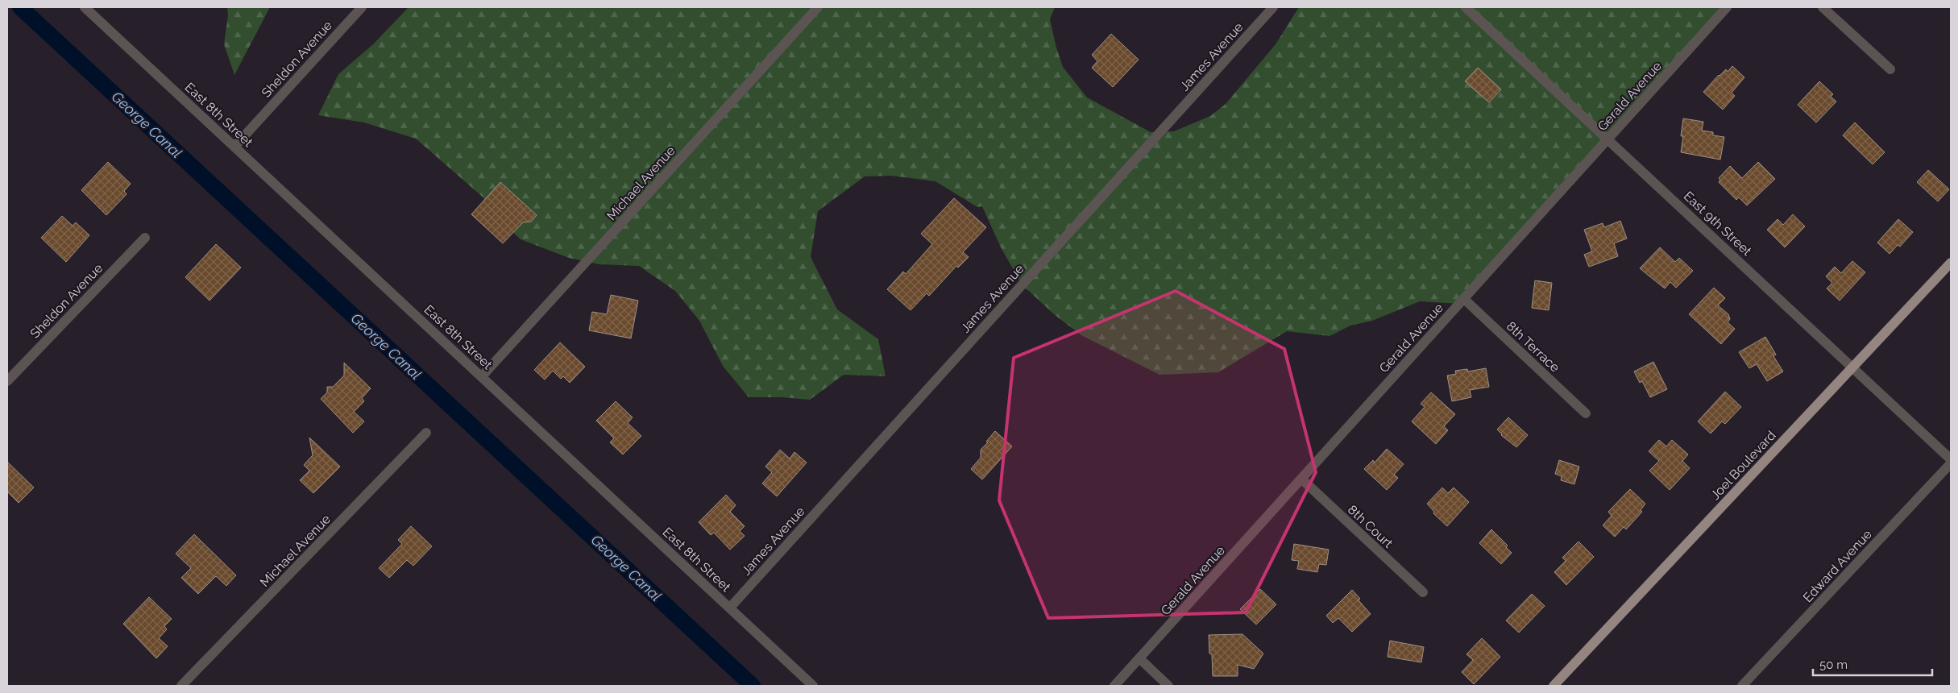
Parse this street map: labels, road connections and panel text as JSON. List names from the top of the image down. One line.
{"streets":{"main road":["Joel Boulevard"],"street":["James Avenue","Sheldon Avenue","Gerald Avenue","East 8th Street","Michael Avenue","East 9th Street","8th Terrace","8th Court","Edward Avenue"]},"crossings":[["James Avenue","East 8th Street"],["Sheldon Avenue","East 8th Street"],["Gerald Avenue","East 9th Street"],["Gerald Avenue","8th Terrace"],["Gerald Avenue","8th Court"],["East 8th Street","Michael Avenue"],["East 9th Street","Joel Boulevard"]],"water":["George Canal"],"scale_bar":"50 m"}
